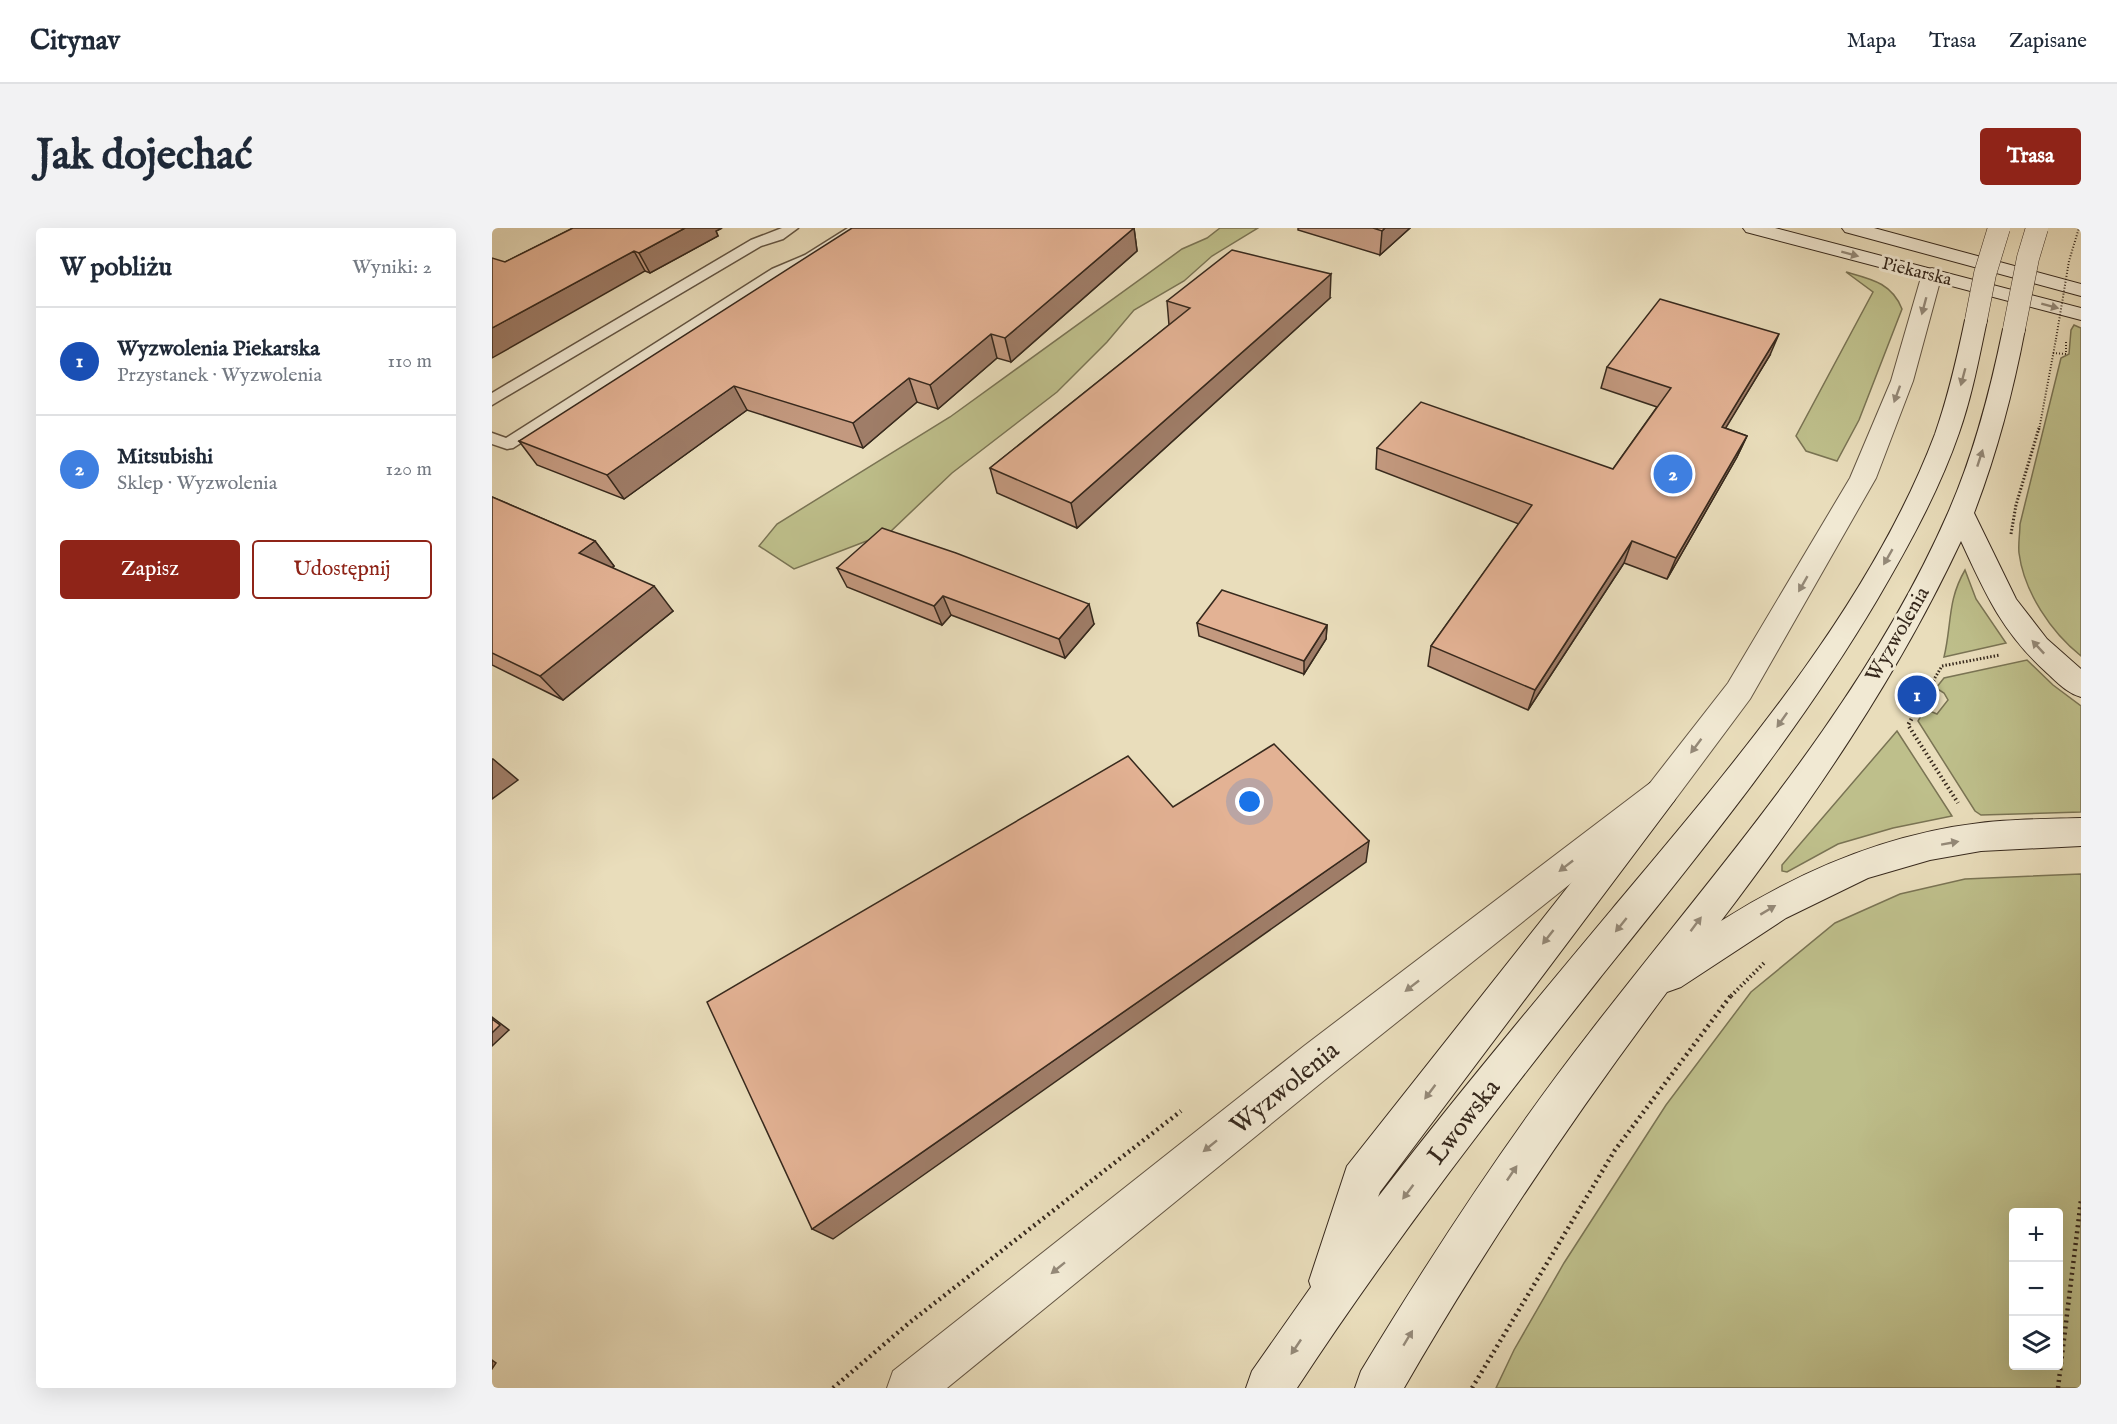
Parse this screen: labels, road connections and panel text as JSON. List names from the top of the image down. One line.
{"streets":{"main road":["Piekarska","Wyzwolenia","Lwowska"]},"page":{"header":"Citynav","nav":["Mapa","Trasa","Zapisane"],"buttons":["Trasa",["Zapisz","Udostępnij"]],"title":"Jak dojechać","heading":["W pobliżu","Wyniki: 2"],"list":[{"mark":"1","name":"Wyzwolenia Piekarska","note":"Przystanek · Wyzwolenia","value":"110 m"},{"mark":"2","name":"Mitsubishi","note":"Sklep · Wyzwolenia","value":"120 m"}],"pins":["2","1"],"map_buttons":["+","−"]}}
